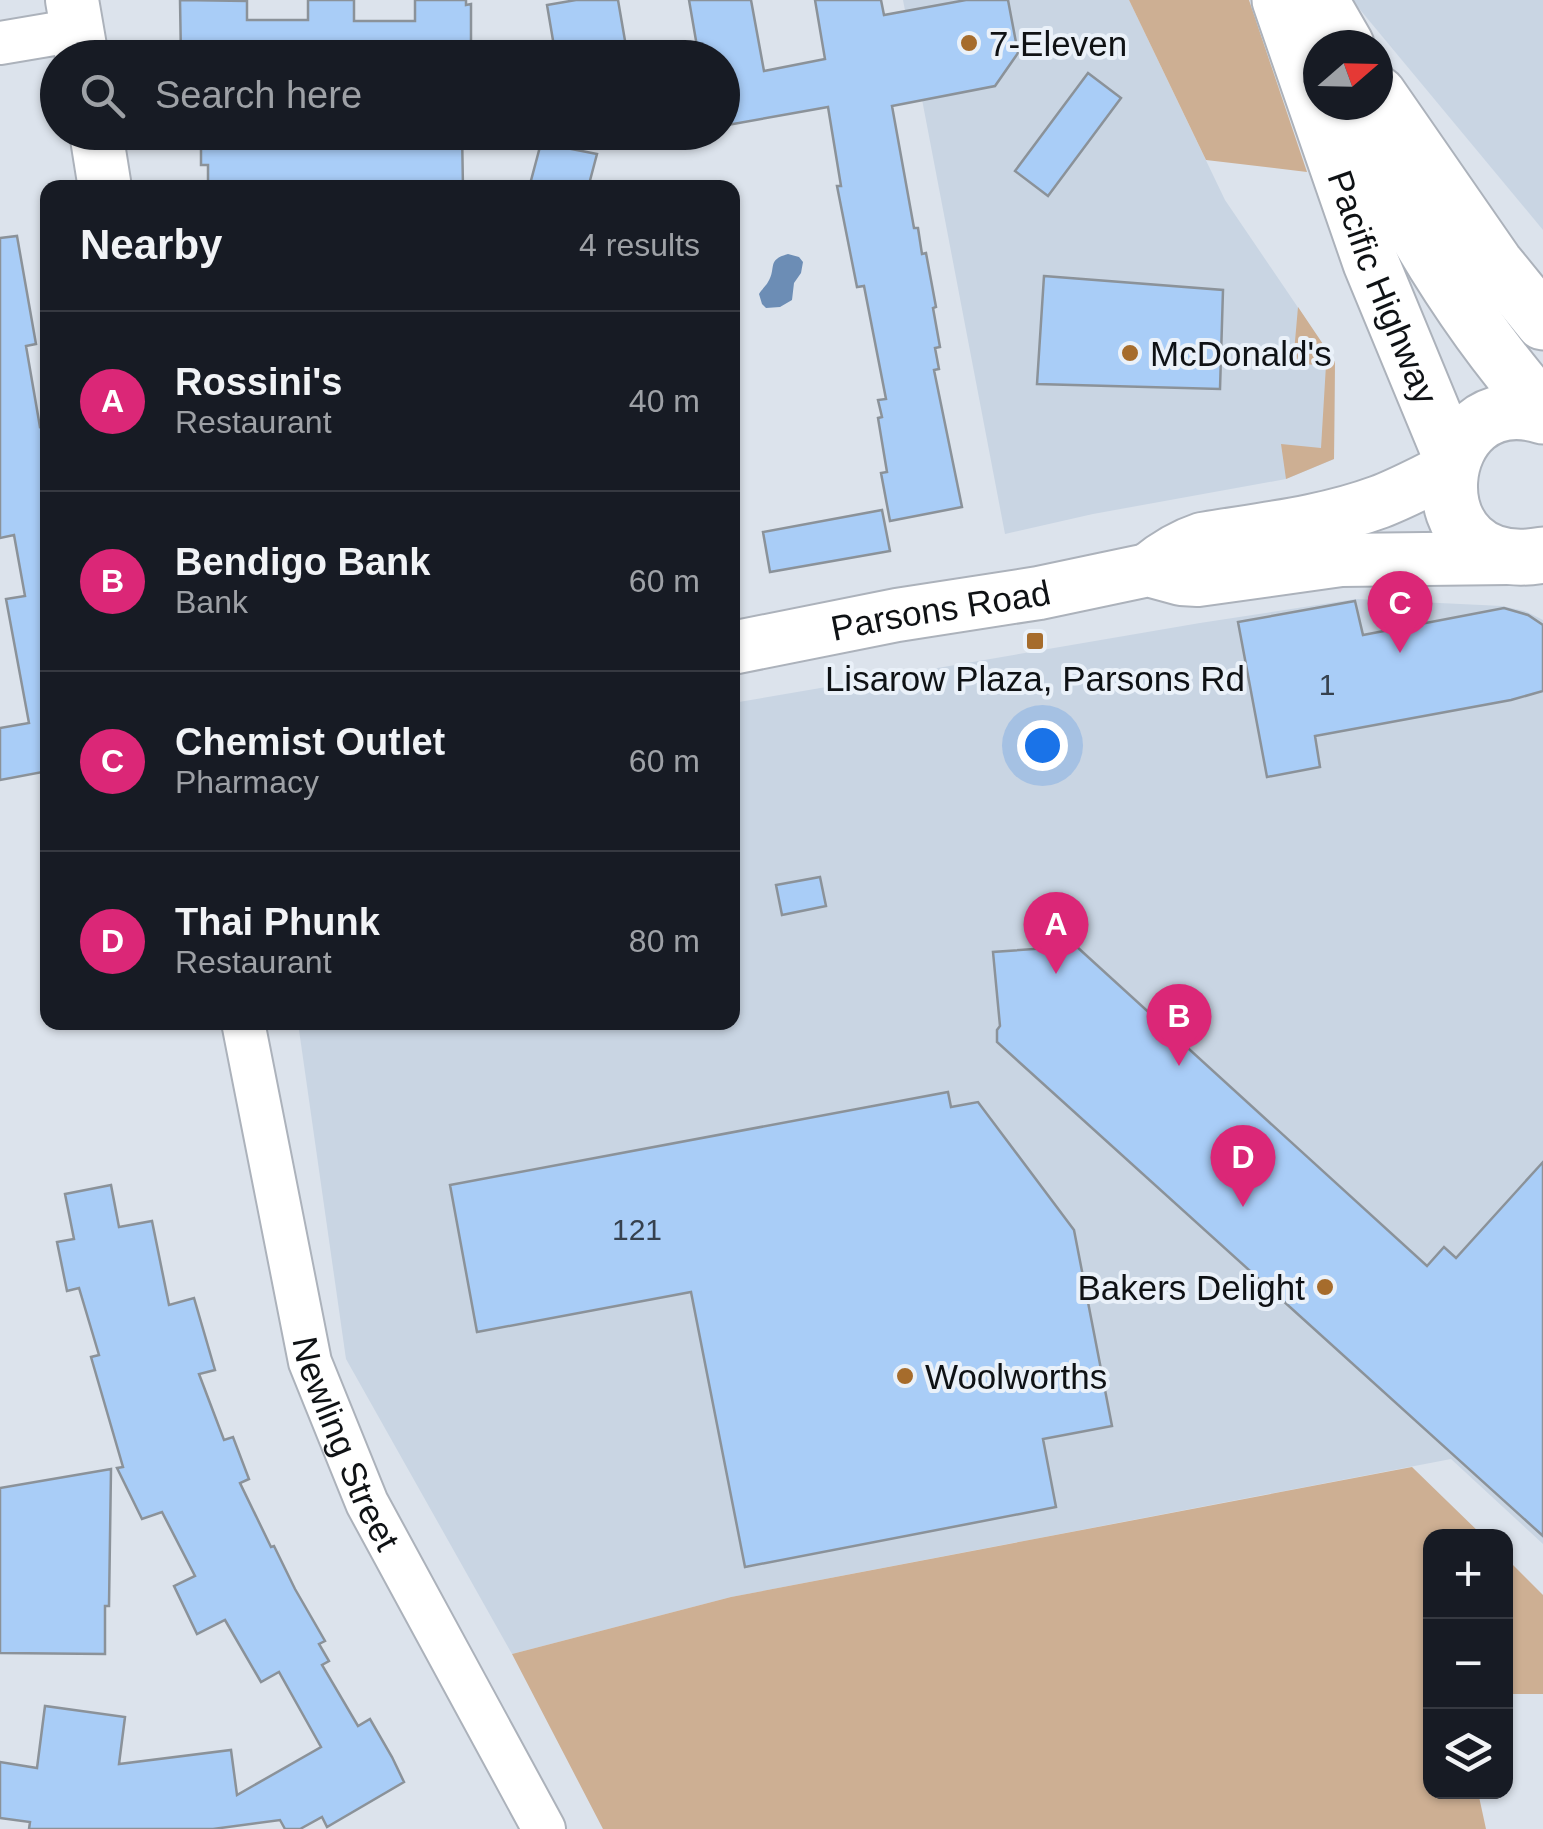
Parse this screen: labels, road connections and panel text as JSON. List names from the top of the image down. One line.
{"streets":{"main road":["Pacific Highway"],"street":["Parsons Road","Newling Street"]},"crossings":[["Pacific Highway","Parsons Road"]],"places":{"other":["7-Eleven","McDonald's","Bakers Delight","Woolworths"],"transit":["Lisarow Plaza, Parsons Rd"]},"house_numbers":["1","121"],"north":"right","page":{"search":"Search here","heading":["Nearby","4 results"],"list":[{"mark":"A","name":"Rossini's","note":"Restaurant","value":"40 m"},{"mark":"B","name":"Bendigo Bank","note":"Bank","value":"60 m"},{"mark":"C","name":"Chemist Outlet","note":"Pharmacy","value":"60 m"},{"mark":"D","name":"Thai Phunk","note":"Restaurant","value":"80 m"}],"pins":["C","A","B","D"],"map_buttons":["+","−"]}}
